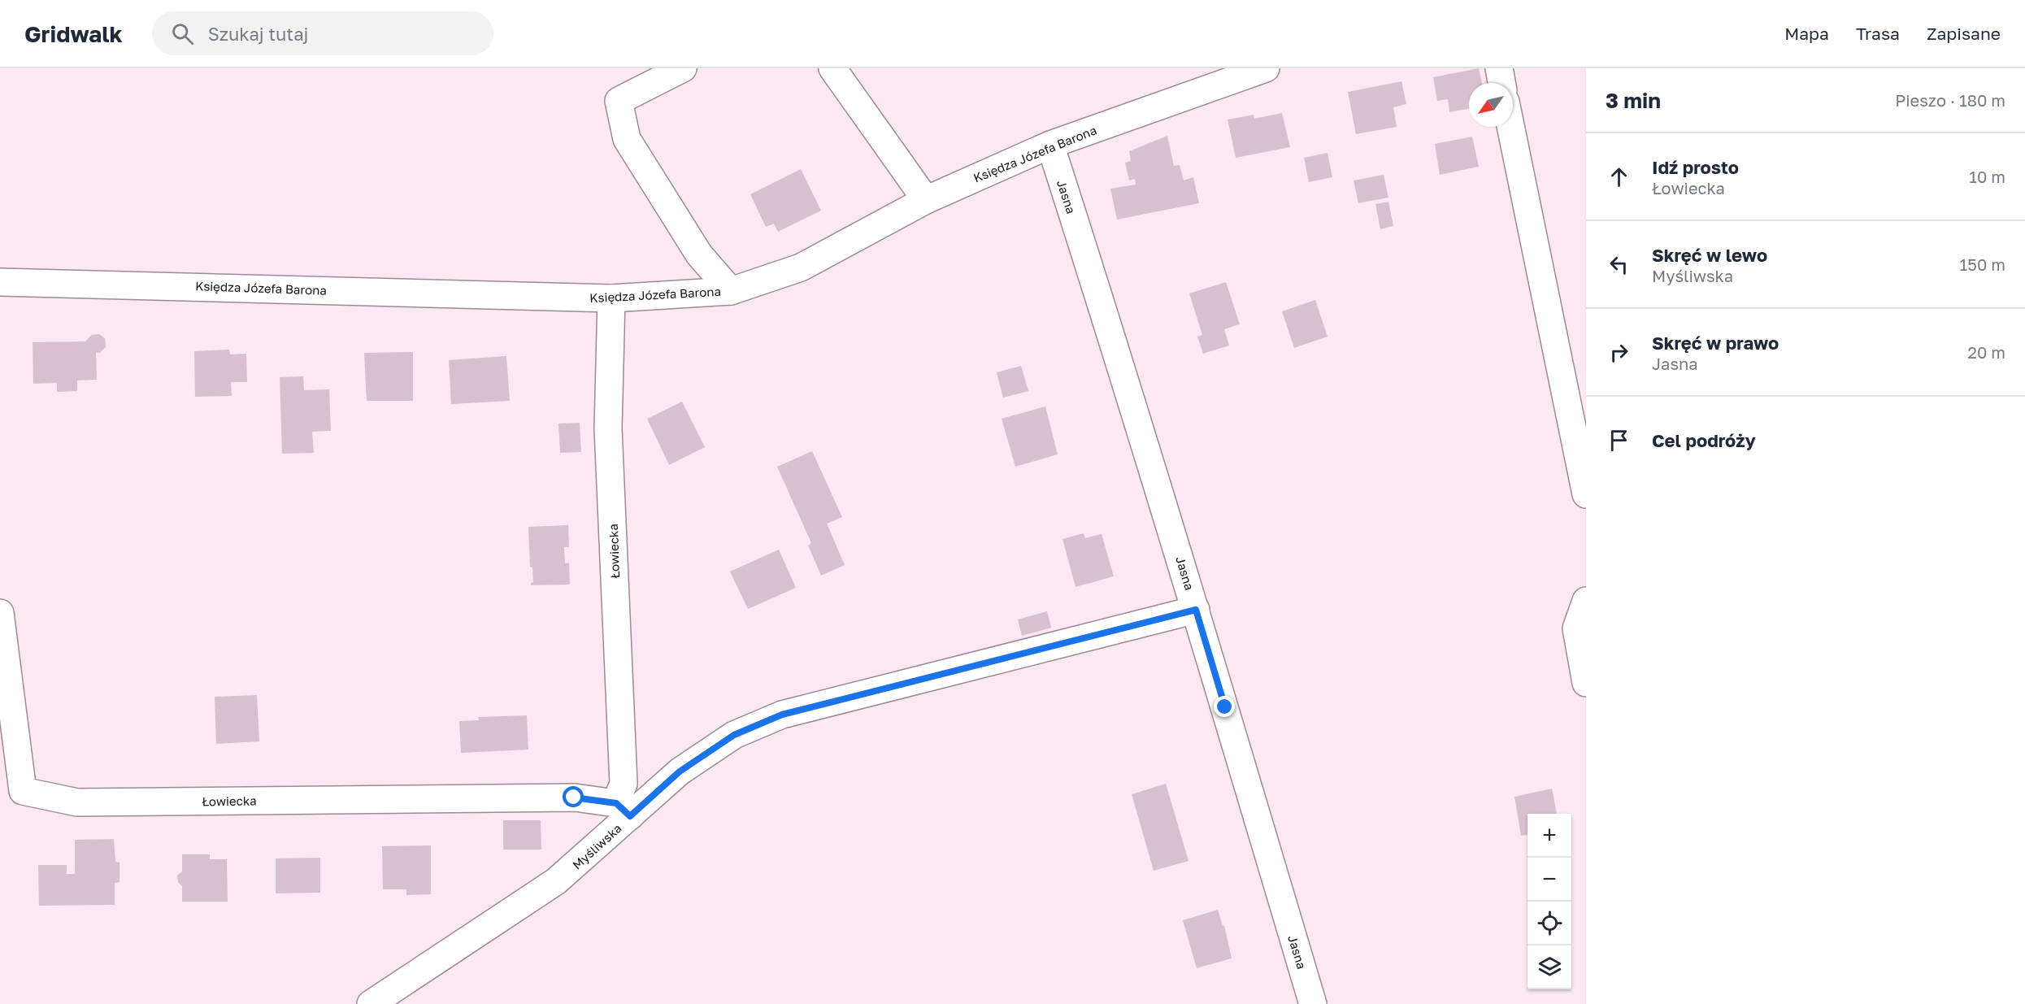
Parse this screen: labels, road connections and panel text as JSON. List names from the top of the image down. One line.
{"streets":{"street":["Księdza Józefa Barona","Jasna","Łowiecka","Myśliwska"]},"crossings":[["Księdza Józefa Barona","Jasna"],["Księdza Józefa Barona","Łowiecka"],["Jasna","Myśliwska"],["Łowiecka","Myśliwska"]],"north":"bottom left","page":{"header":"Gridwalk","search":"Szukaj tutaj","nav":["Mapa","Trasa","Zapisane"],"heading":["3 min","Pieszo · 180 m"],"list":[["Idź prosto","Łowiecka","10 m"],["Skręć w lewo","Myśliwska","150 m"],["Skręć w prawo","Jasna","20 m"],"Cel podróży"],"map_buttons":["+","−"]}}
